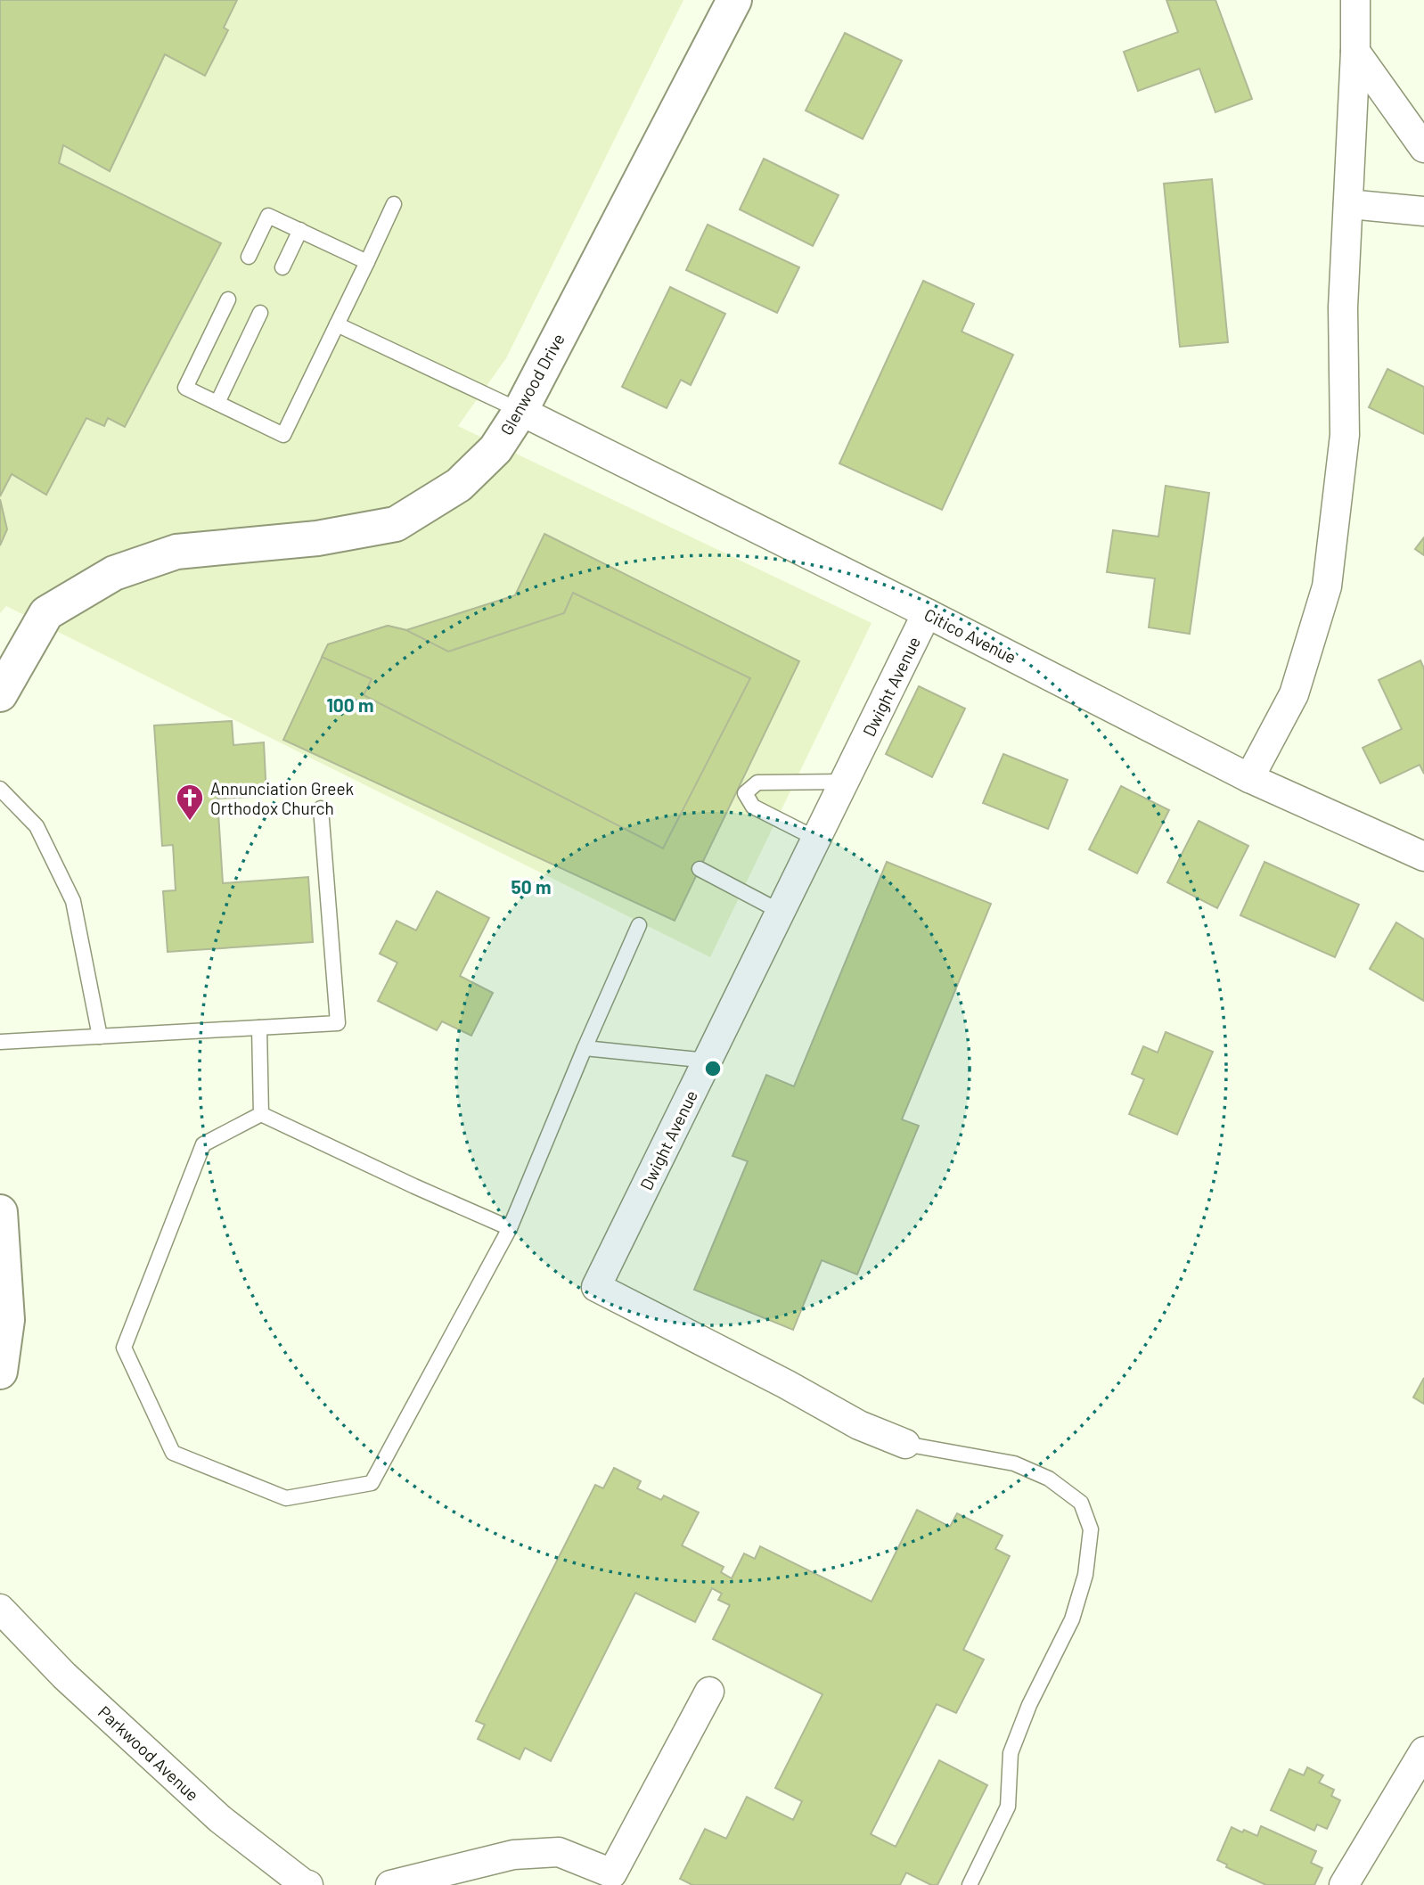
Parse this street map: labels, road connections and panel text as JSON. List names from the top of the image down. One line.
{"streets":{"street":["Glenwood Drive","Citico Avenue","Dwight Avenue","Parkwood Avenue"]},"crossings":[["Glenwood Drive","Citico Avenue"],["Citico Avenue","Dwight Avenue"]],"places":{"church":["Annunciation Greek Orthodox Church"]},"rings":["100 m","50 m"]}
